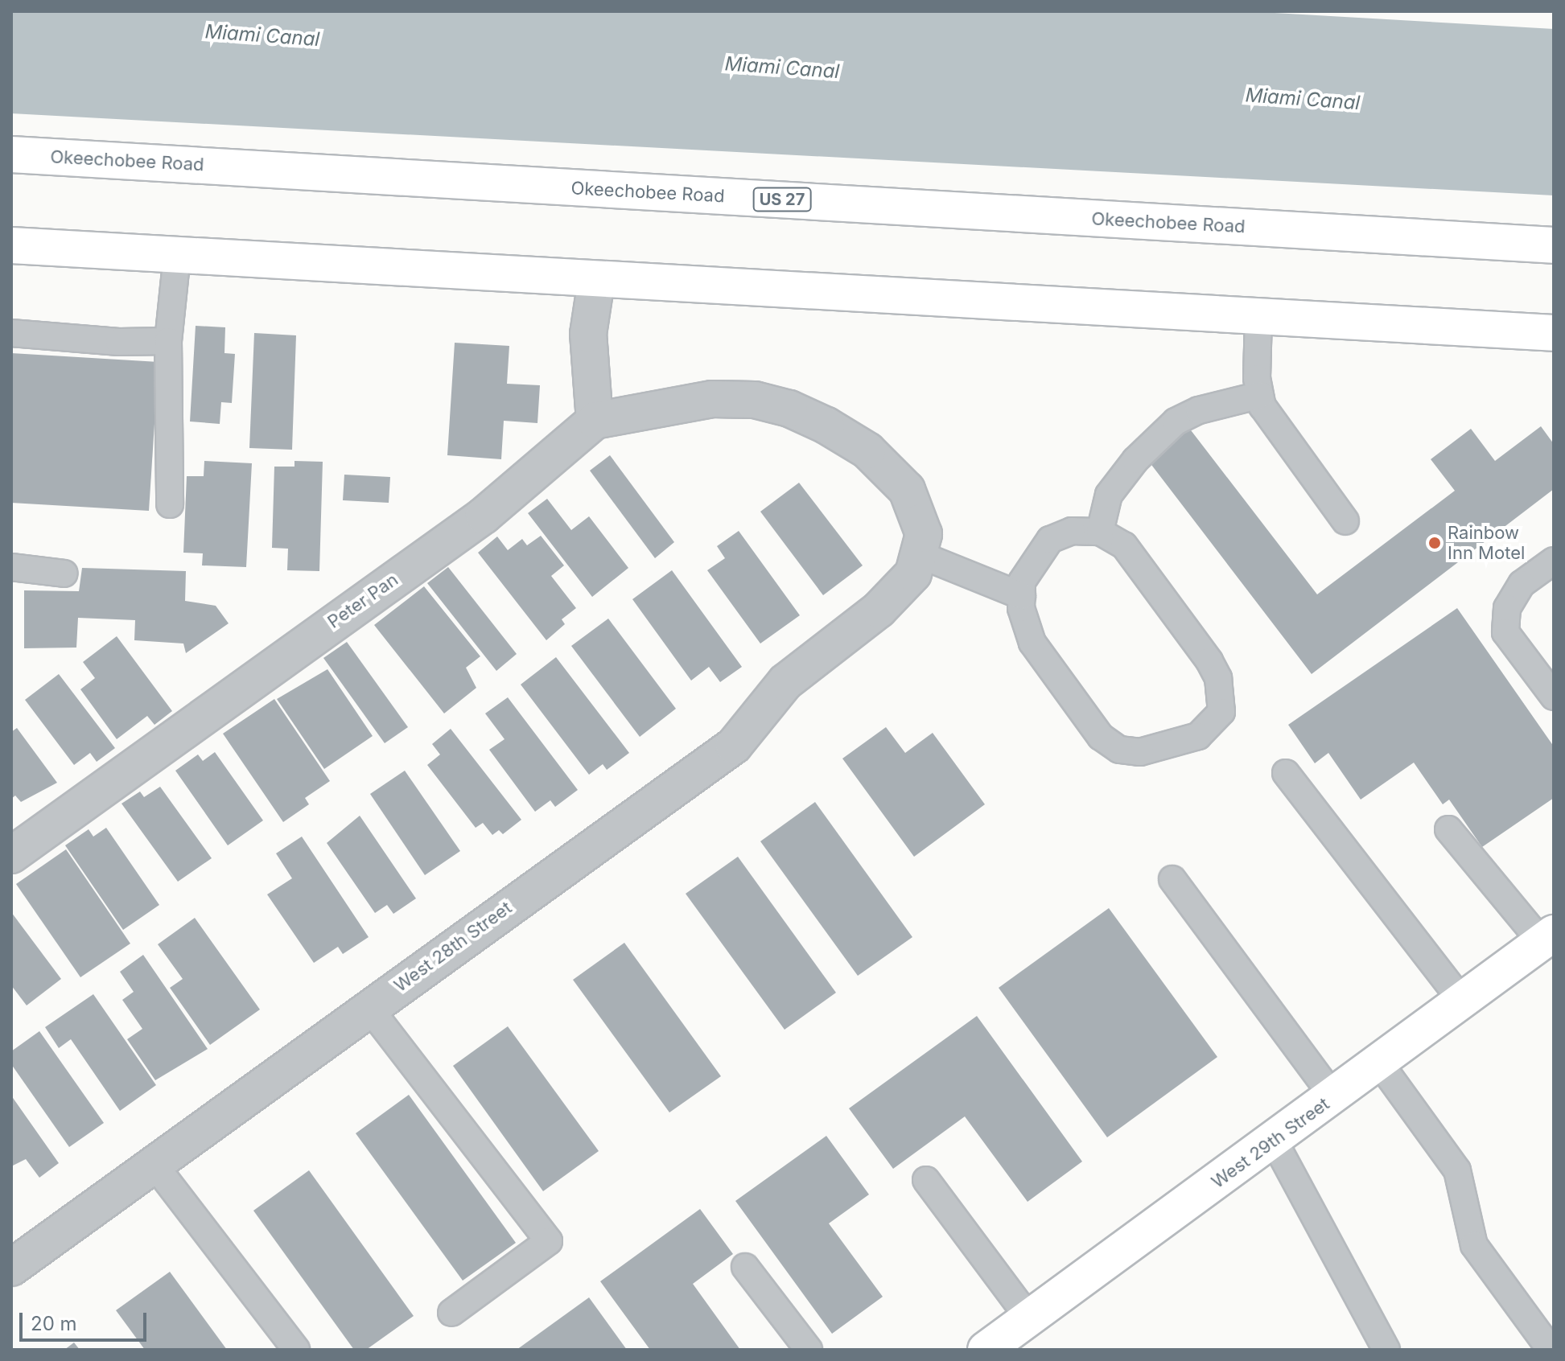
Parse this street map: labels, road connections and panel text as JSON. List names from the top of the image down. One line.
{"streets":{"main road":["Okeechobee Road","US 27","West 29th Street"],"street":["Peter Pan","West 28th Street"]},"water":["Miami Canal"],"places":["Rainbow Inn Motel"],"scale_bar":"20 m"}
